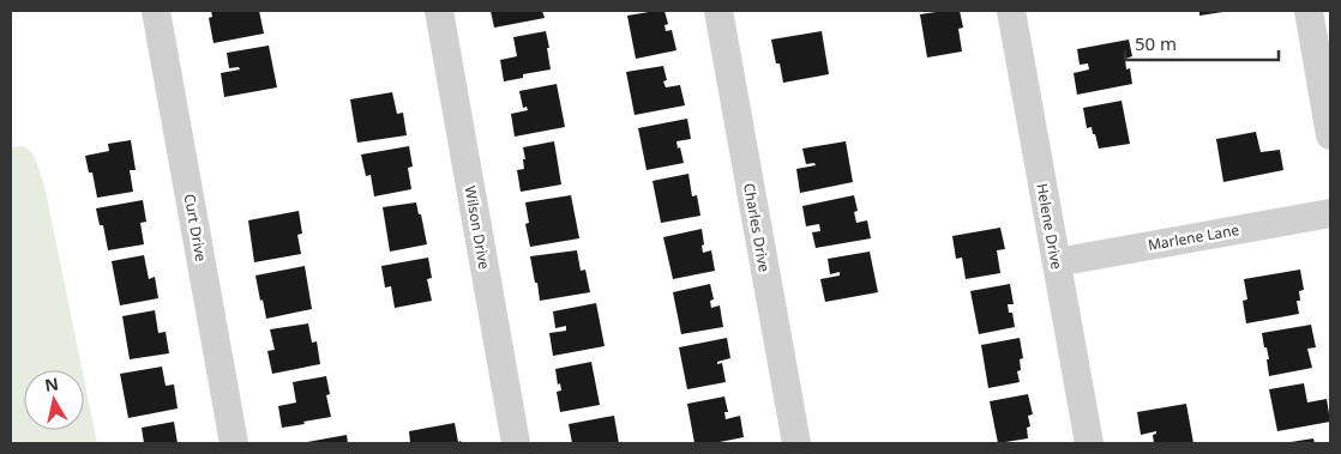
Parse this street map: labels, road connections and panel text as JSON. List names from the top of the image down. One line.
{"streets":{"street":["Helene Drive","Curt Drive","Wilson Drive","Charles Drive","Marlene Lane"]},"crossings":[["Helene Drive","Marlene Lane"]],"scale_bar":"50 m","north":"top"}
